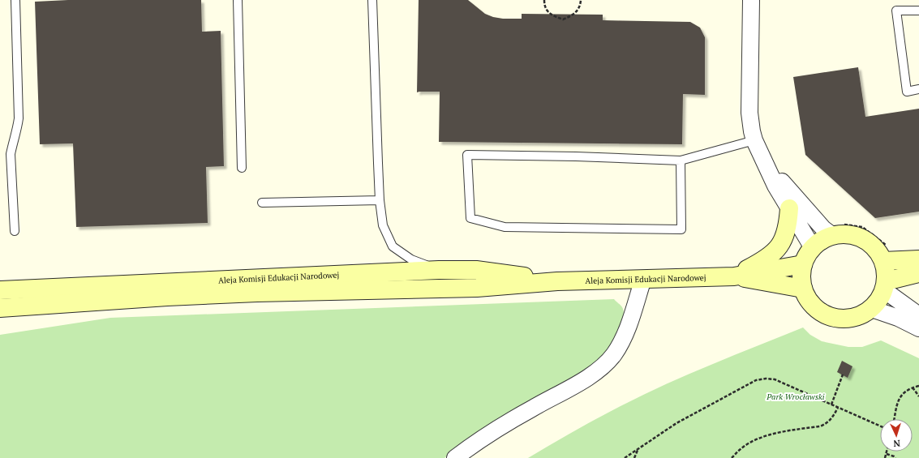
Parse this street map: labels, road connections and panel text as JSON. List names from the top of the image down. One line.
{"streets":{"main road":["Aleja Komisji Edukacji Narodowej"]},"parks":["Park Wrocławski"],"north":"bottom"}
